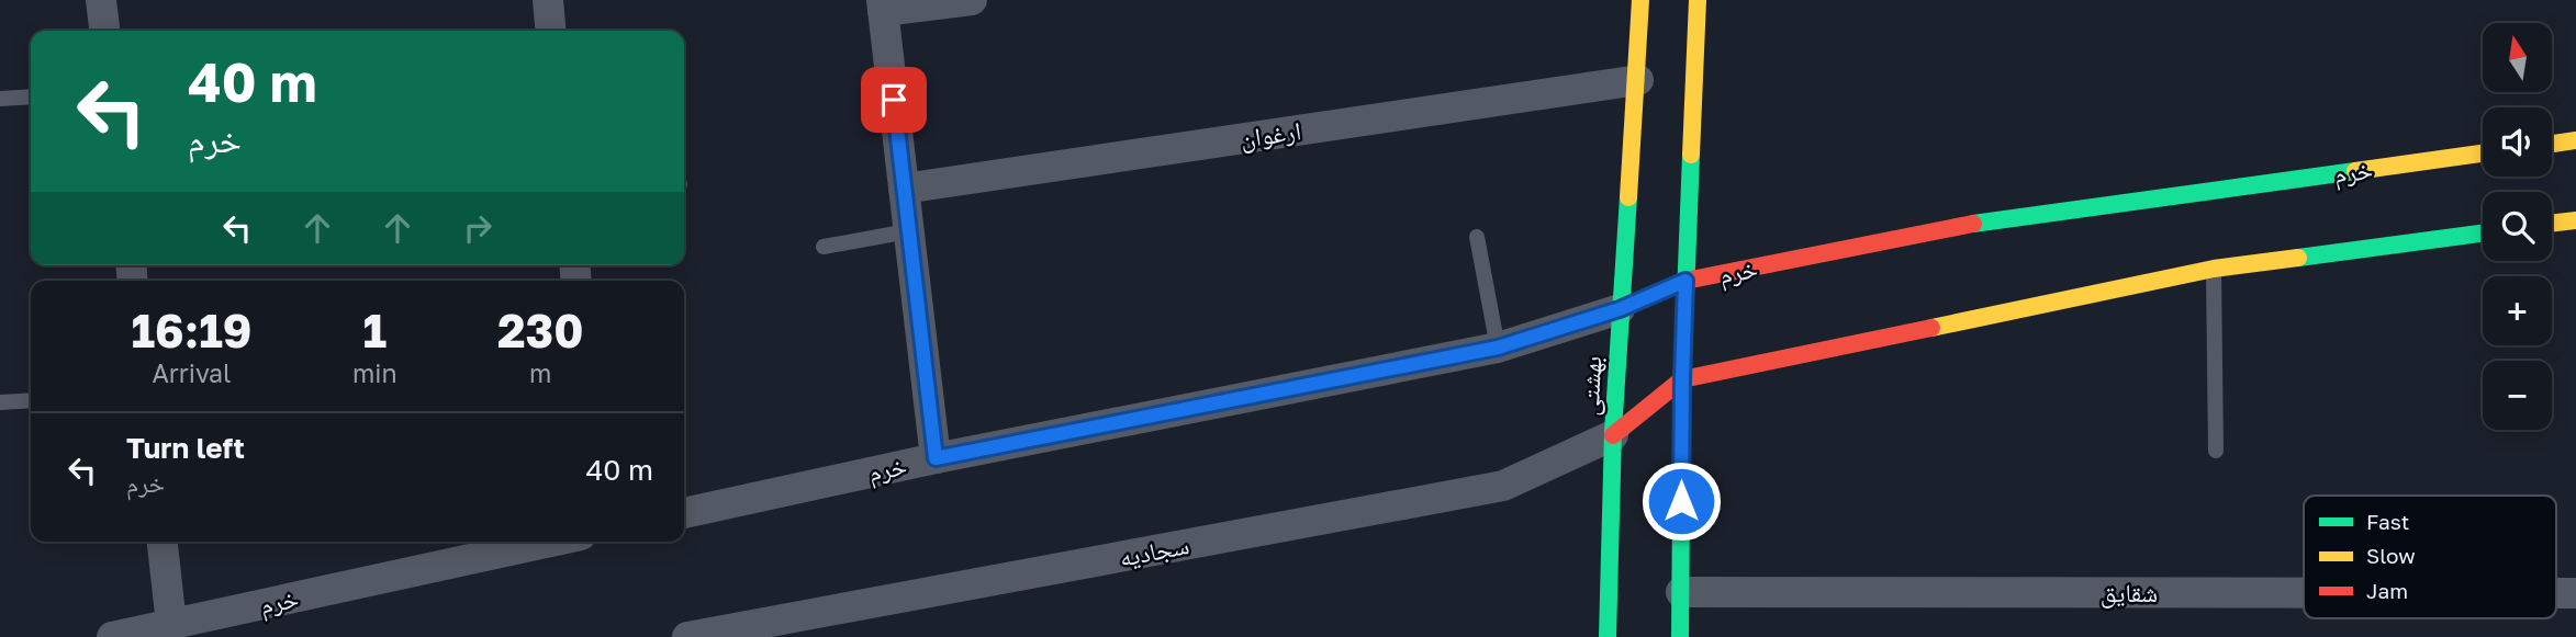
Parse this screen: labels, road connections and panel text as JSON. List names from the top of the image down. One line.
{"streets":{"street":["ارغوان","خرم","بهشتی","سجادیه","شقایق"]},"crossings":[["ارغوان","بهشتی"],["خرم","بهشتی"],["بهشتی","سجادیه"]],"legend":["Fast","Slow","Jam"],"north":"top","page":{"map_buttons":["+","−"],"turn":["40 m","خرم"],"eta":["16:19","Arrival","1","min","230","m"],"list":[{"name":"Turn left","note":"خرم","value":"40 m"}]}}
